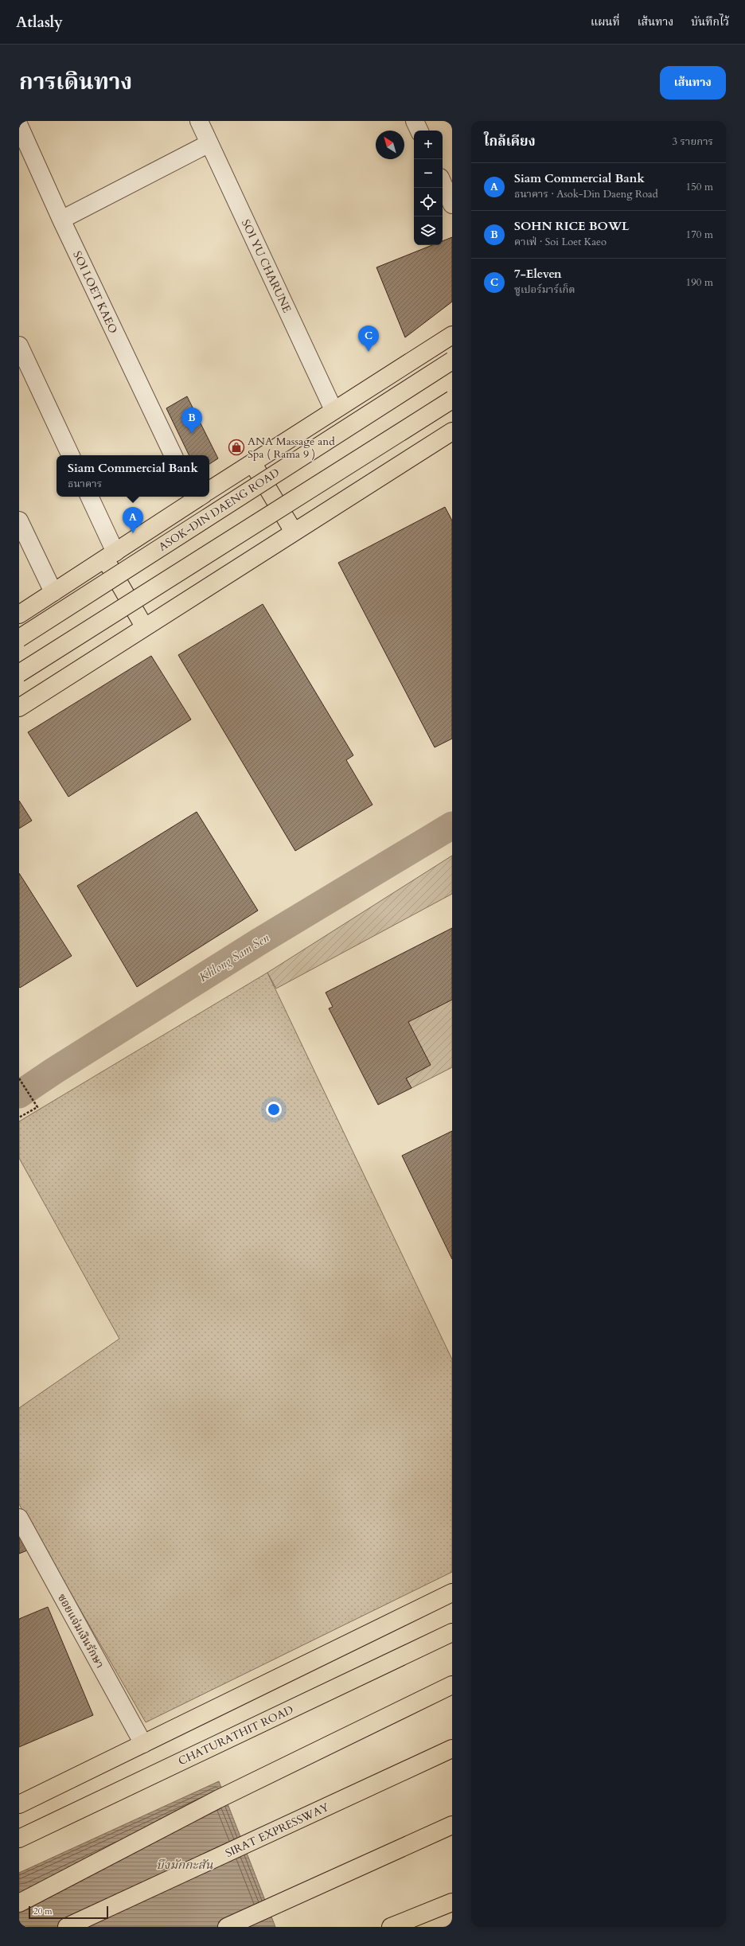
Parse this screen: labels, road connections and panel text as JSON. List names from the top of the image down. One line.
{"streets":{"main road":["ASOK-DIN DAENG ROAD","CHATURATHIT ROAD","SIRAT EXPRESSWAY"],"street":["SOI YU CHARUNE","SOI LOET KAEO","ซอยแจ่มเงินรักษา"]},"crossings":[["SOI YU CHARUNE","ASOK-DIN DAENG ROAD"]],"water":["Khlong Sam Sen","บึงมักกะสัน"],"places":{"shop":["ANA Massage and Spa ( Rama 9 )"]},"scale_bar":"20 m","north":"top left","page":{"header":"Atlasly","nav":["แผนที่","เส้นทาง","บันทึกไว้"],"title":"การเดินทาง","buttons":"เส้นทาง","heading":["ใกล้เคียง","3 รายการ"],"map_buttons":["+","−"],"list":[{"mark":"A","name":"Siam Commercial Bank","note":"ธนาคาร · Asok-Din Daeng Road","value":"150 m"},{"mark":"B","name":"SOHN RICE BOWL","note":"คาเฟ่ · Soi Loet Kaeo","value":"170 m"},{"mark":"C","name":"7-Eleven","note":"ซูเปอร์มาร์เก็ต","value":"190 m"}],"pins":["C","B","A"],"popup":["Siam Commercial Bank","ธนาคาร"],"scale":"20 m"}}
